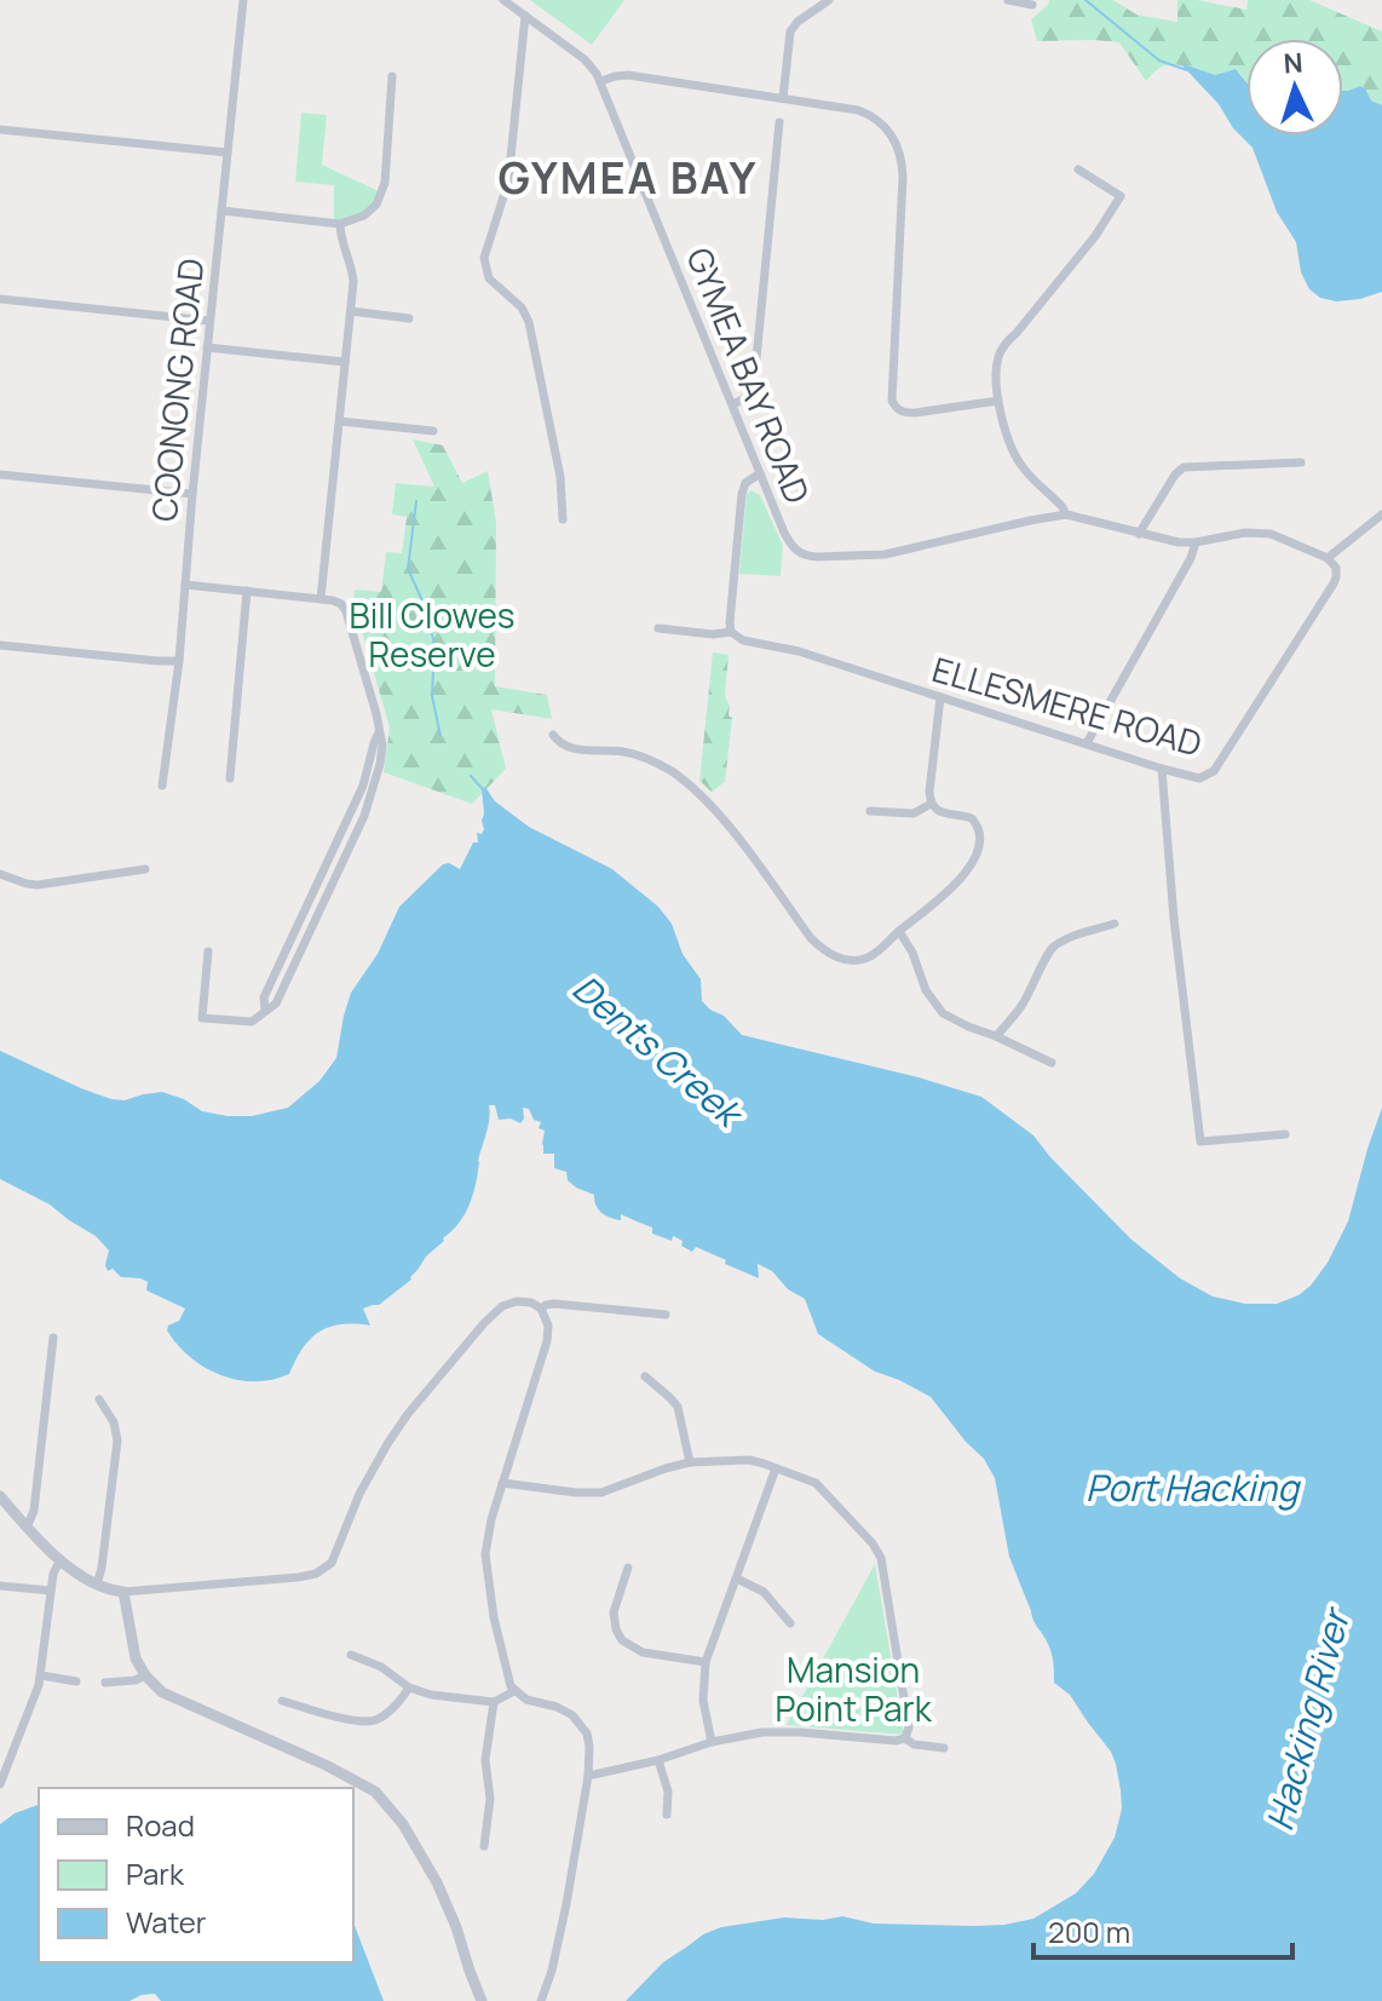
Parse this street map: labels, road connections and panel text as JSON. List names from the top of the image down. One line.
{"streets":{"street":["GYMEA BAY ROAD","COONONG ROAD","ELLESMERE ROAD"]},"districts":["GYMEA BAY"],"water":["Dents Creek","Port Hacking","Hacking River"],"parks":["Bill Clowes Reserve","Mansion Point Park"],"legend":["Road","Park","Water"],"scale_bar":"200 m","north":"top"}
